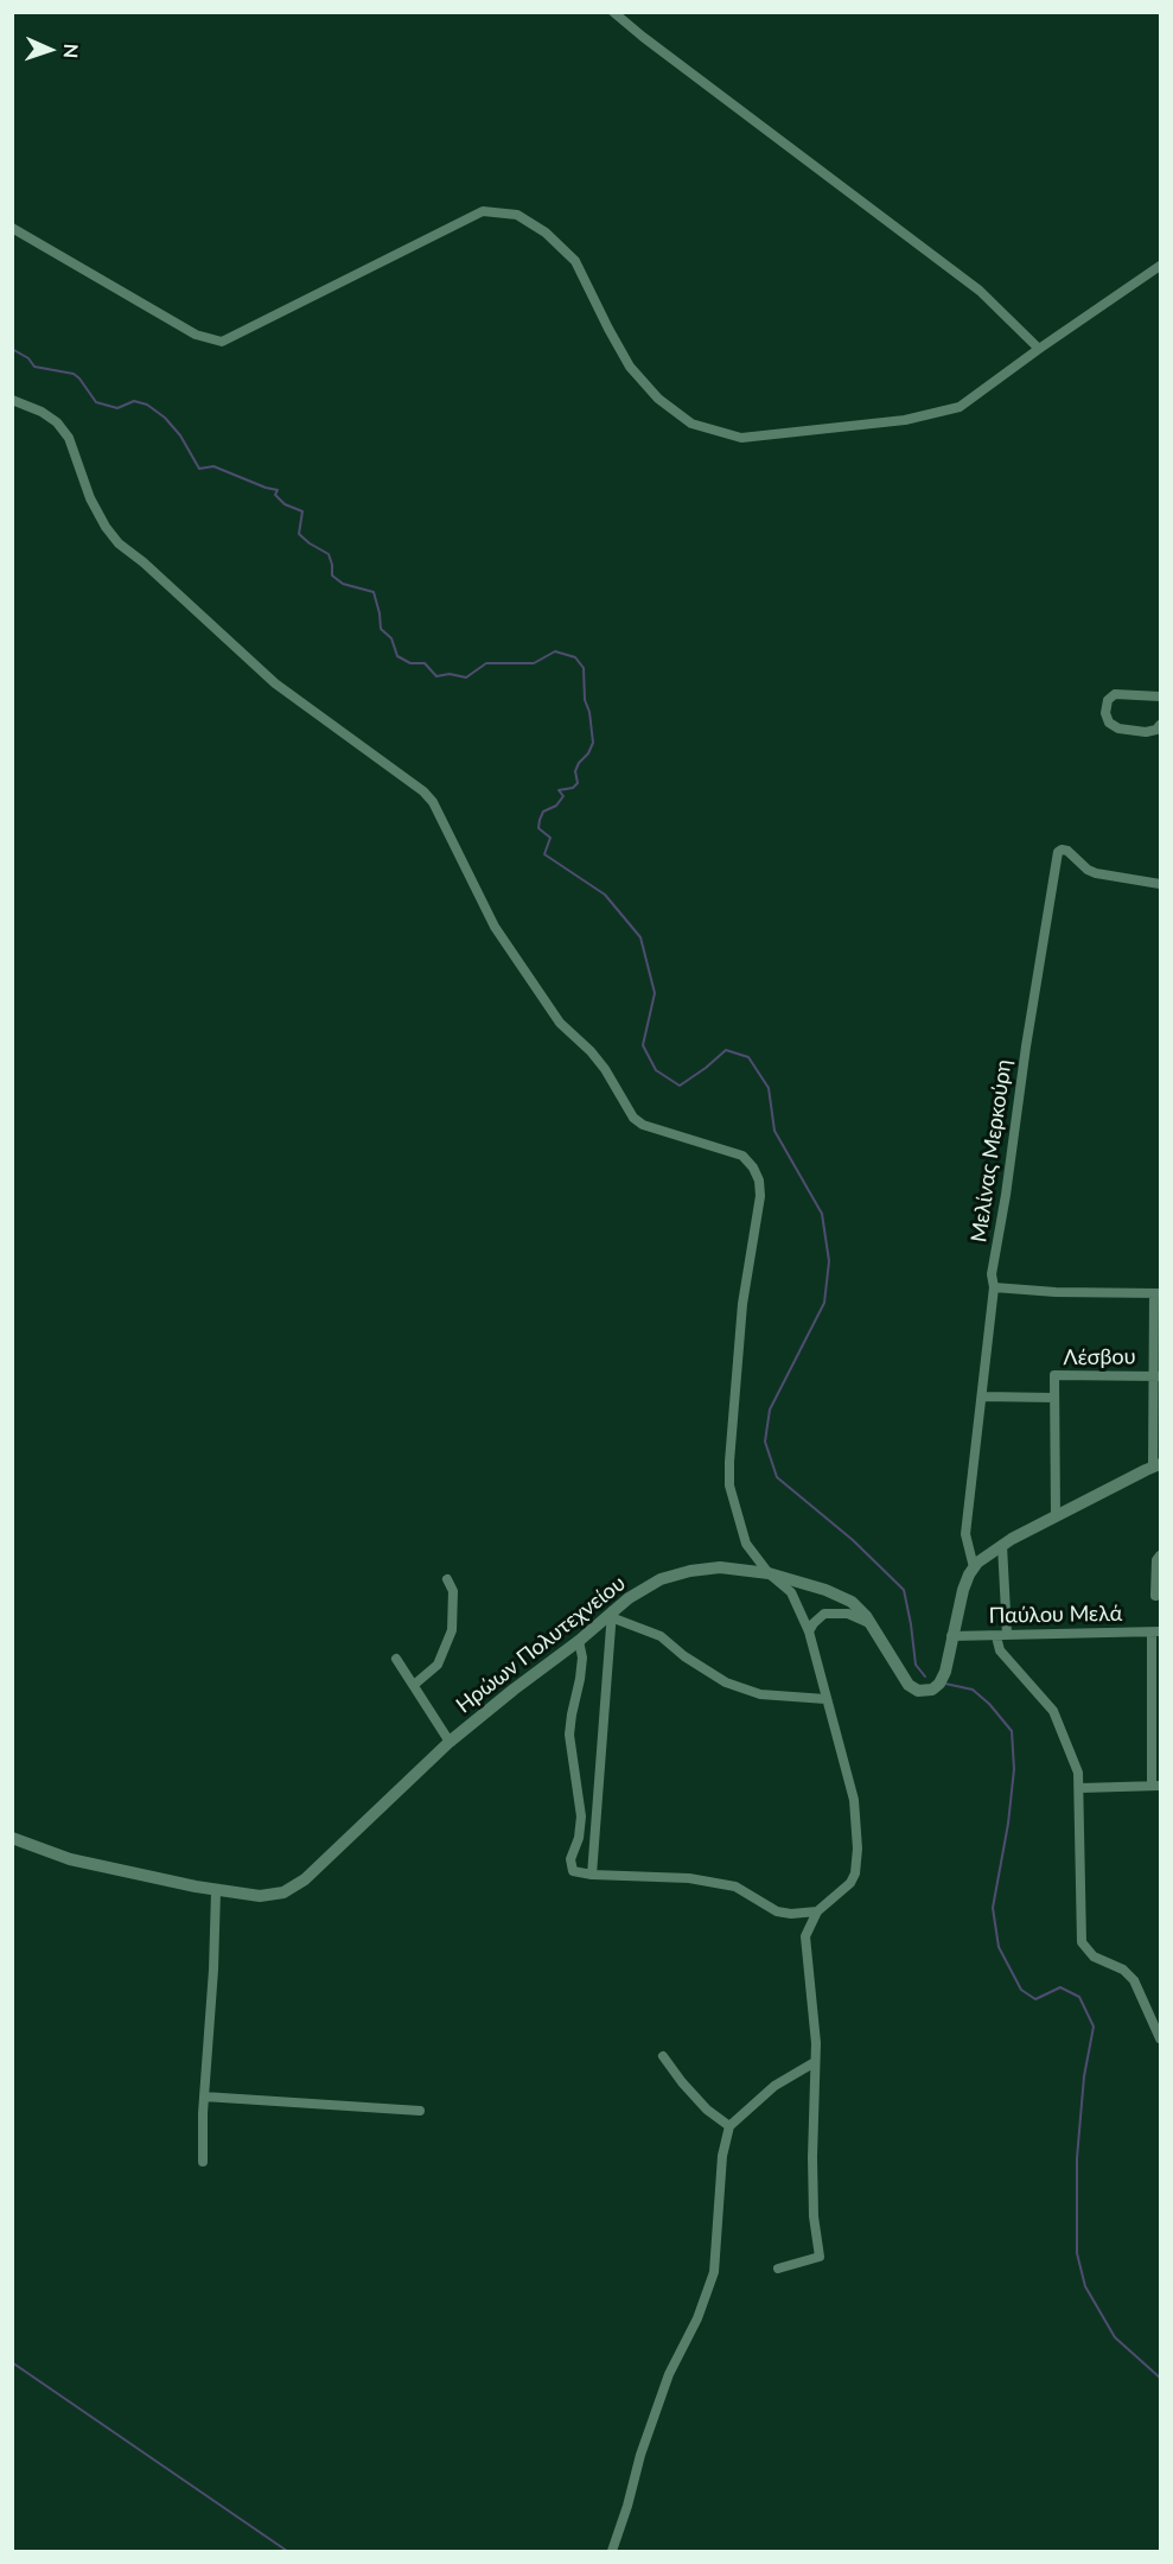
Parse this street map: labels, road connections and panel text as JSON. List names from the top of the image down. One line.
{"streets":{"street":["Μελίνας Μερκούρη","Λέσβου","Παύλου Μελά","Ηρώων Πολυτεχνείου"]},"crossings":[["Μελίνας Μερκούρη","Λέσβου"],["Μελίνας Μερκούρη","Ηρώων Πολυτεχνείου"],["Παύλου Μελά","Ηρώων Πολυτεχνείου"]],"north":"right"}
